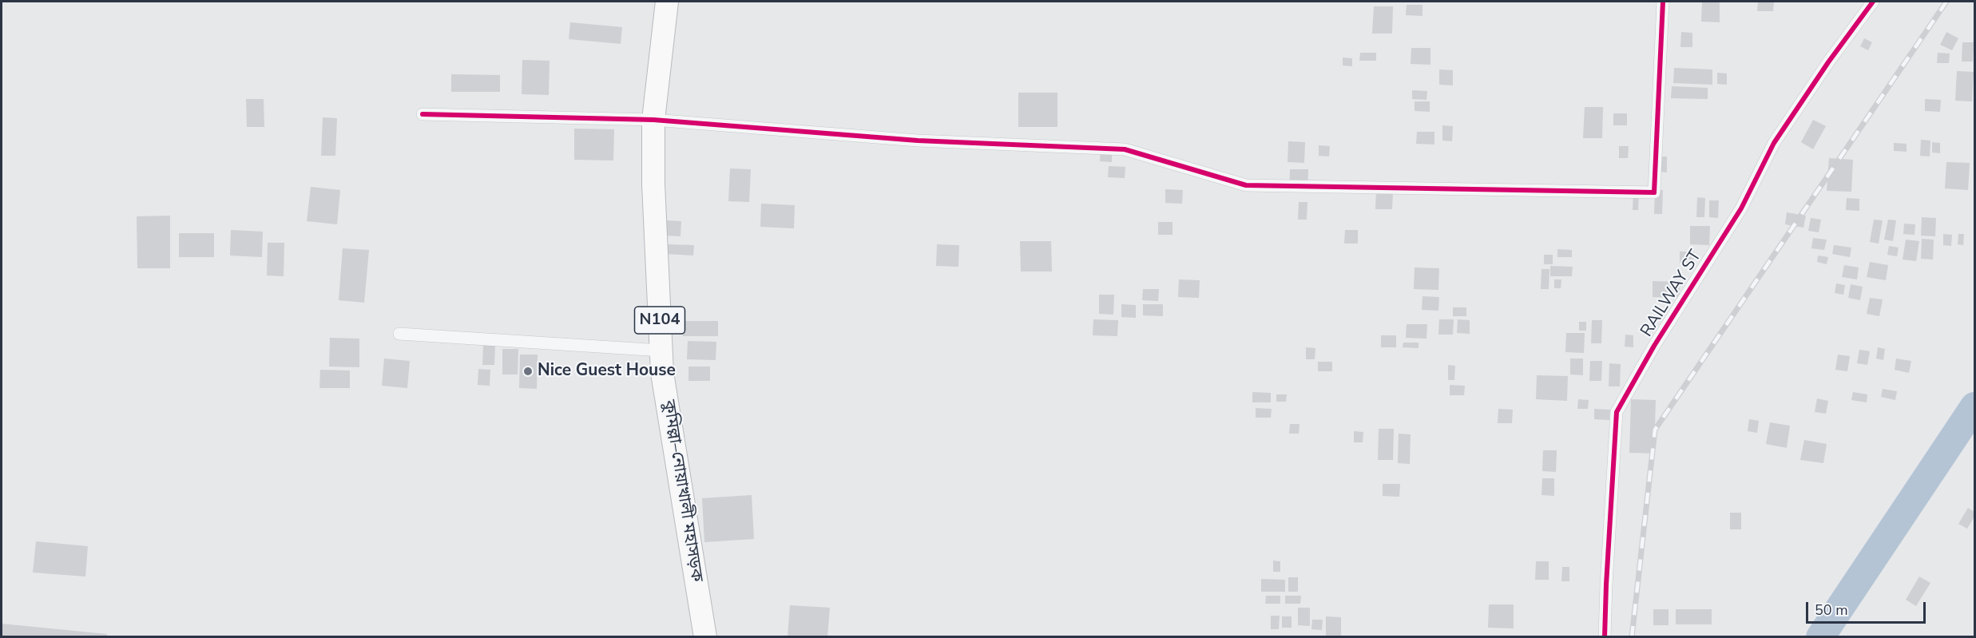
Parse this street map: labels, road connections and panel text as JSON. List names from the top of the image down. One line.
{"streets":{"highway":["N104","কুমিল্লা–নোয়াখালী মহাসড়ক"],"street":["RAILWAY ST"]},"places":["Nice Guest House"],"scale_bar":"50 m"}
